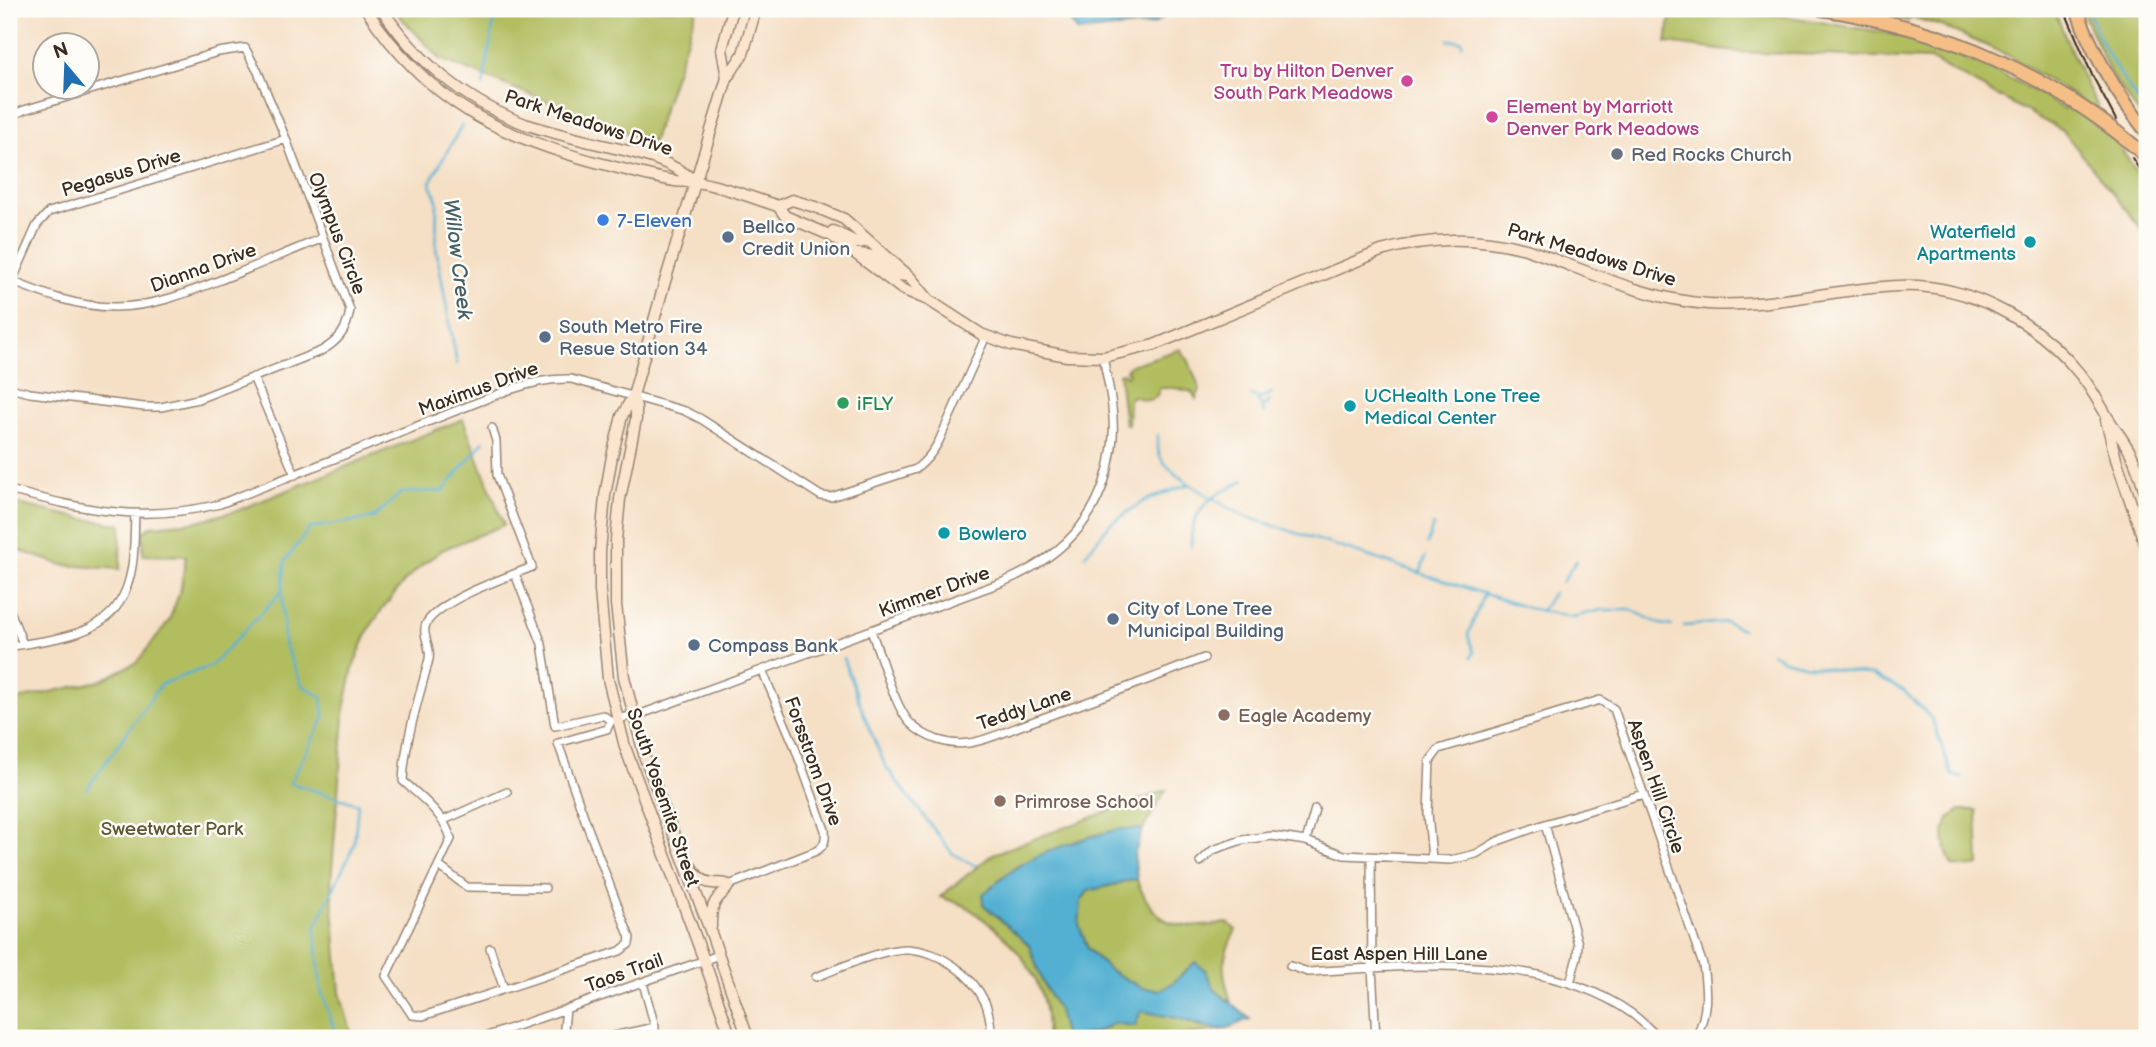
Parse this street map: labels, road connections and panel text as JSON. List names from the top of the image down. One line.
{"streets":{"main road":["Park Meadows Drive","South Yosemite Street"],"street":["Pegasus Drive","Olympus Circle","Dianna Drive","Maximus Drive","Kimmer Drive","Teddy Lane","Forsstrom Drive","Aspen Hill Circle","East Aspen Hill Lane","Taos Trail"]},"crossings":[["Park Meadows Drive","Maximus Drive"],["Park Meadows Drive","Kimmer Drive"],["Park Meadows Drive","South Yosemite Street"],["Pegasus Drive","Olympus Circle"],["Pegasus Drive","Dianna Drive"],["Olympus Circle","Dianna Drive"],["Maximus Drive","South Yosemite Street"],["Kimmer Drive","Teddy Lane"],["Kimmer Drive","Forsstrom Drive"],["Kimmer Drive","South Yosemite Street"],["South Yosemite Street","Taos Trail"]],"water":["Willow Creek"],"parks":["Sweetwater Park"],"places":["Tru by Hilton Denver South Park Meadows","Element by Marriott Denver Park Meadows","Red Rocks Church","7-Eleven","Bellco Credit Union","Waterfield Apartments","South Metro Fire Resue Station 34","iFLY","UCHealth Lone Tree Medical Center","Bowlero","City of Lone Tree Municipal Building","Compass Bank","Eagle Academy","Primrose School"],"north":"top"}
